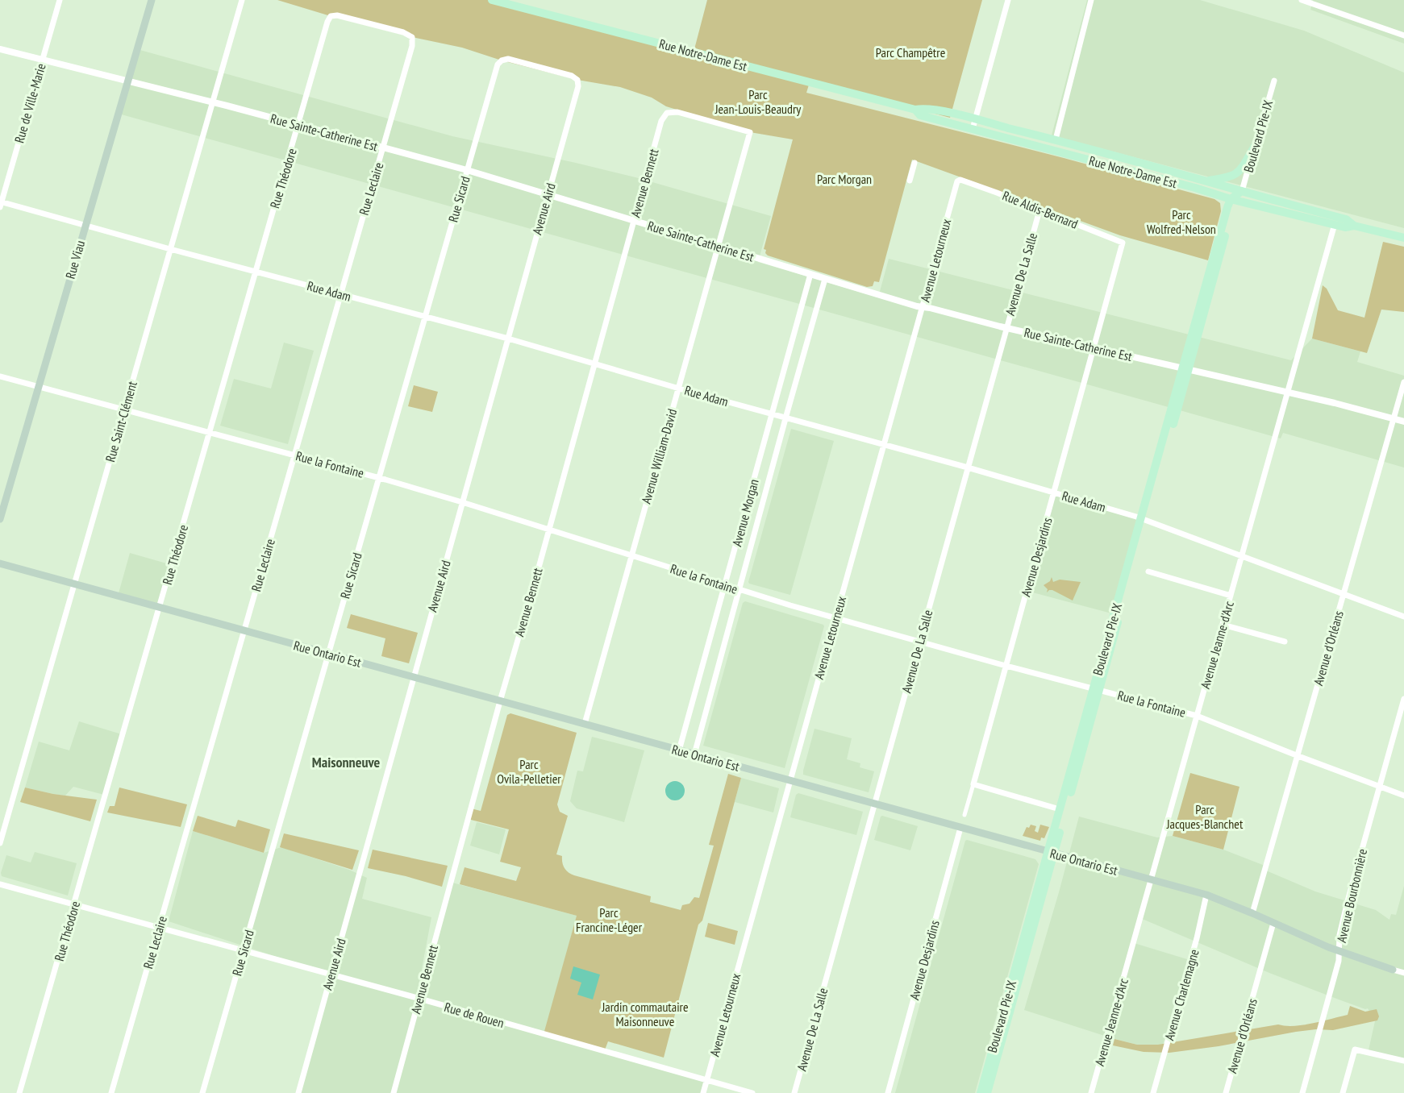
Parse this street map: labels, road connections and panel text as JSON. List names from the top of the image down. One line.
{"streets":{"main road":["Rue Notre-Dame Est","Boulevard Pie-IX","Rue Viau","Rue Ontario Est"],"street":["Rue de Ville-Marie","Rue Sainte-Catherine Est","Rue Théodore","Avenue Bennett","Rue Leclaire","Rue Sicard","Avenue Aird","Rue Aldis-Bernard","Avenue Letourneux","Avenue De La Salle","Rue Adam","Rue Saint-Clément","Avenue William-David","Rue la Fontaine","Avenue Morgan","Avenue Desjardins","Avenue Jeanne-d'Arc","Avenue d'Orléans","Avenue Bourbonnière","Avenue Charlemagne","Rue de Rouen"]},"crossings":[["Rue Notre-Dame Est","Boulevard Pie-IX"],["Rue Notre-Dame Est","Avenue Jeanne-d'Arc"],["Rue de Ville-Marie","Rue Sainte-Catherine Est"],["Rue de Ville-Marie","Rue Adam"],["Rue Sainte-Catherine Est","Boulevard Pie-IX"],["Rue Sainte-Catherine Est","Rue Théodore"],["Rue Sainte-Catherine Est","Avenue Bennett"],["Rue Sainte-Catherine Est","Rue Leclaire"],["Rue Sainte-Catherine Est","Rue Sicard"],["Rue Sainte-Catherine Est","Avenue Aird"],["Rue Sainte-Catherine Est","Rue Viau"],["Rue Sainte-Catherine Est","Avenue Letourneux"],["Rue Sainte-Catherine Est","Avenue De La Salle"],["Rue Sainte-Catherine Est","Rue Saint-Clément"],["Rue Sainte-Catherine Est","Avenue William-David"],["Rue Sainte-Catherine Est","Avenue Morgan"],["Rue Sainte-Catherine Est","Avenue Desjardins"],["Rue Sainte-Catherine Est","Avenue Jeanne-d'Arc"],["Rue Sainte-Catherine Est","Avenue d'Orléans"],["Boulevard Pie-IX","Rue Adam"],["Boulevard Pie-IX","Rue la Fontaine"],["Boulevard Pie-IX","Rue Ontario Est"],["Rue Théodore","Rue Leclaire"],["Rue Théodore","Rue Adam"],["Rue Théodore","Rue la Fontaine"],["Rue Théodore","Rue Ontario Est"],["Rue Théodore","Rue de Rouen"],["Avenue Bennett","Rue Adam"],["Avenue Bennett","Avenue William-David"],["Avenue Bennett","Rue la Fontaine"],["Avenue Bennett","Rue Ontario Est"],["Avenue Bennett","Rue de Rouen"],["Rue Leclaire","Rue Adam"],["Rue Leclaire","Rue la Fontaine"],["Rue Leclaire","Rue Ontario Est"],["Rue Leclaire","Rue de Rouen"],["Rue Sicard","Avenue Aird"],["Rue Sicard","Rue Adam"],["Rue Sicard","Rue la Fontaine"],["Rue Sicard","Rue Ontario Est"],["Rue Sicard","Rue de Rouen"],["Avenue Aird","Rue Adam"],["Avenue Aird","Rue la Fontaine"],["Avenue Aird","Rue Ontario Est"],["Avenue Aird","Rue de Rouen"],["Rue Aldis-Bernard","Avenue Letourneux"],["Rue Aldis-Bernard","Avenue De La Salle"],["Rue Aldis-Bernard","Avenue Desjardins"],["Rue Viau","Rue Adam"],["Rue Viau","Rue la Fontaine"],["Avenue Letourneux","Rue Adam"],["Avenue Letourneux","Rue la Fontaine"],["Avenue Letourneux","Rue Ontario Est"],["Avenue Letourneux","Rue de Rouen"],["Avenue De La Salle","Rue Adam"],["Avenue De La Salle","Rue la Fontaine"],["Avenue De La Salle","Rue Ontario Est"],["Rue Adam","Rue Saint-Clément"],["Rue Adam","Avenue William-David"],["Rue Adam","Avenue Morgan"],["Rue Adam","Avenue Desjardins"],["Rue Adam","Avenue Jeanne-d'Arc"],["Rue Adam","Avenue d'Orléans"],["Rue Saint-Clément","Rue la Fontaine"],["Rue Saint-Clément","Rue Ontario Est"],["Avenue William-David","Rue la Fontaine"],["Avenue William-David","Rue Ontario Est"],["Rue la Fontaine","Avenue Morgan"],["Rue la Fontaine","Avenue Desjardins"],["Rue la Fontaine","Avenue Jeanne-d'Arc"],["Rue la Fontaine","Avenue d'Orléans"],["Rue la Fontaine","Avenue Bourbonnière"],["Avenue Morgan","Rue Ontario Est"],["Avenue Desjardins","Rue Ontario Est"],["Avenue Jeanne-d'Arc","Rue Ontario Est"],["Avenue d'Orléans","Rue Ontario Est"],["Rue Ontario Est","Avenue Bourbonnière"],["Rue Ontario Est","Avenue Charlemagne"]],"districts":["Maisonneuve"],"parks":["Parc Champêtre","Parc Jean-Louis-Beaudry","Parc Morgan","Parc Wolfred-Nelson","Parc Ovila-Pelletier","Parc Jacques-Blanchet","Parc Francine-Léger","Jardin commautaire Maisonneuve"]}
